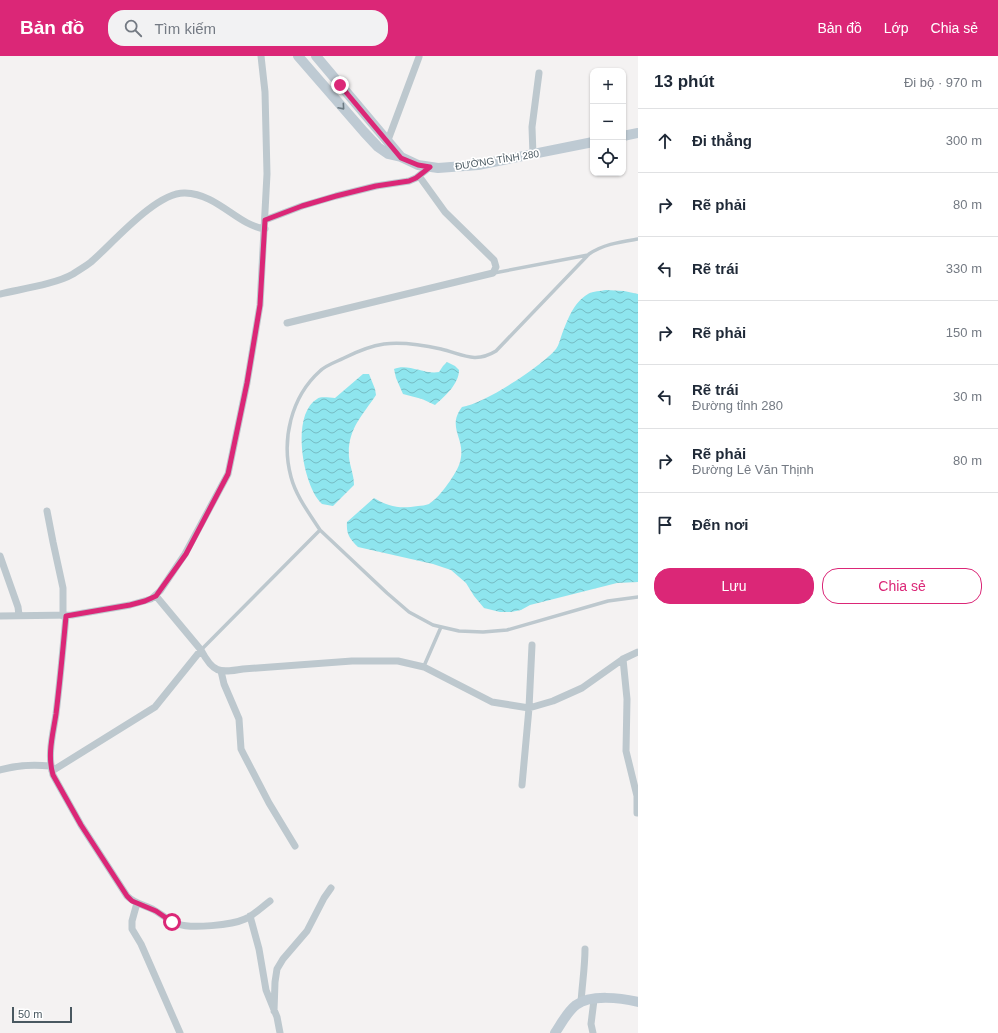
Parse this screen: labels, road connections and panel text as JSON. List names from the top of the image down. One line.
{"streets":{"main road":["ĐƯỜNG TỈNH 280"]},"scale_bar":"50 m","page":{"header":"Bản đồ","search":"Tìm kiếm","nav":["Bản đồ","Lớp","Chia sẻ"],"heading":["13 phút","Đi bộ · 970 m"],"map_buttons":["+","−"],"list":[["Đi thẳng","300 m"],["Rẽ phải","80 m"],["Rẽ trái","330 m"],["Rẽ phải","150 m"],["Rẽ trái","Đường tỉnh 280","30 m"],["Rẽ phải","Đường Lê Văn Thịnh","80 m"],"Đến nơi"],"buttons":["Lưu","Chia sẻ"],"scale":"50 m"}}
